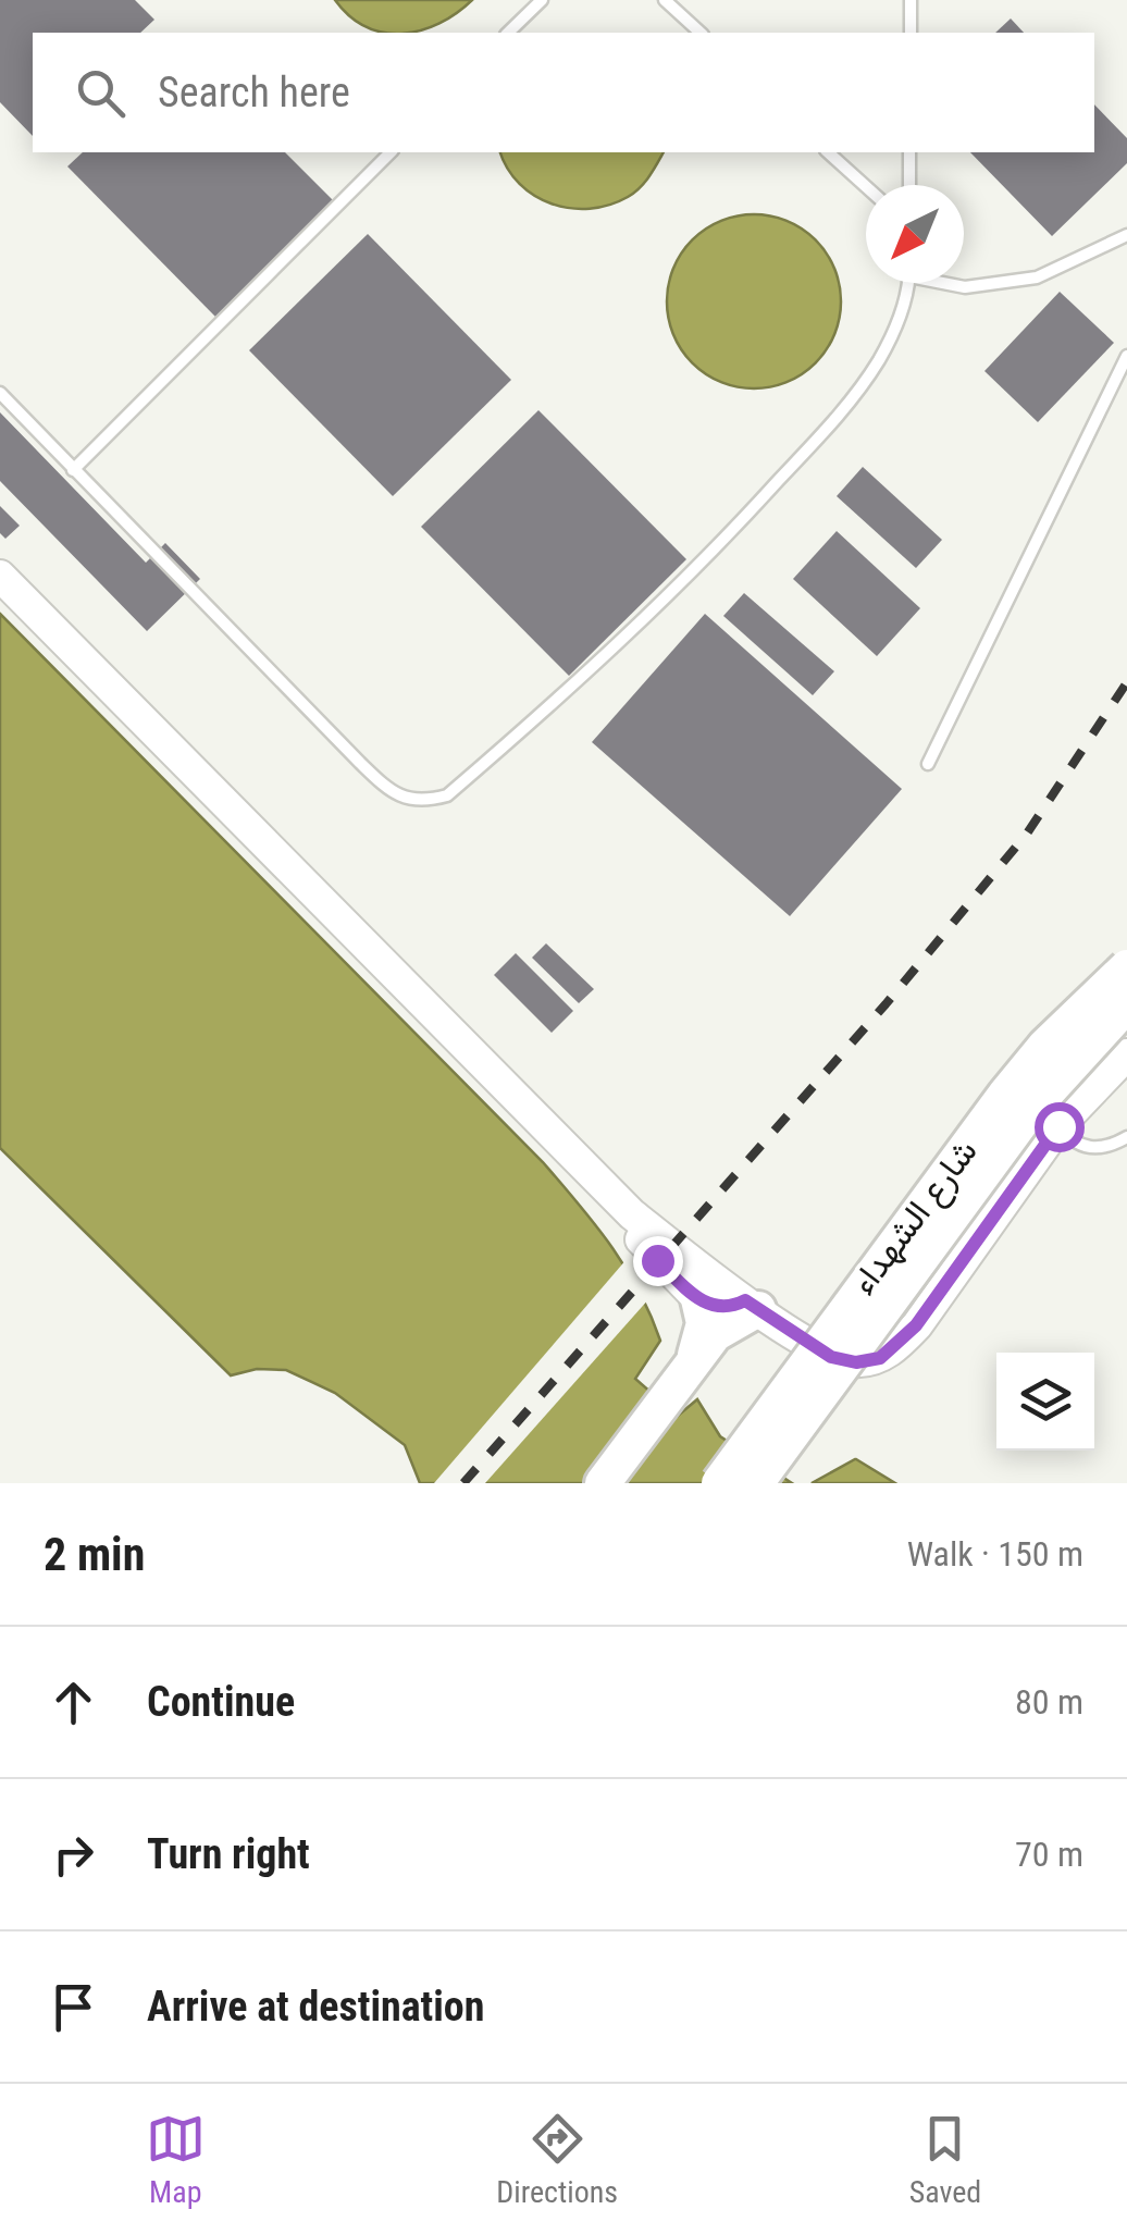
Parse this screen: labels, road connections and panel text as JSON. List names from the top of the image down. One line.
{"streets":{"highway":["شارع الشهداء"]},"north":"bottom left","page":{"search":"Search here","heading":["2 min","Walk · 150 m"],"list":[["Continue","80 m"],["Turn right","70 m"],"Arrive at destination"],"nav":["Map","Directions","Saved"]}}
